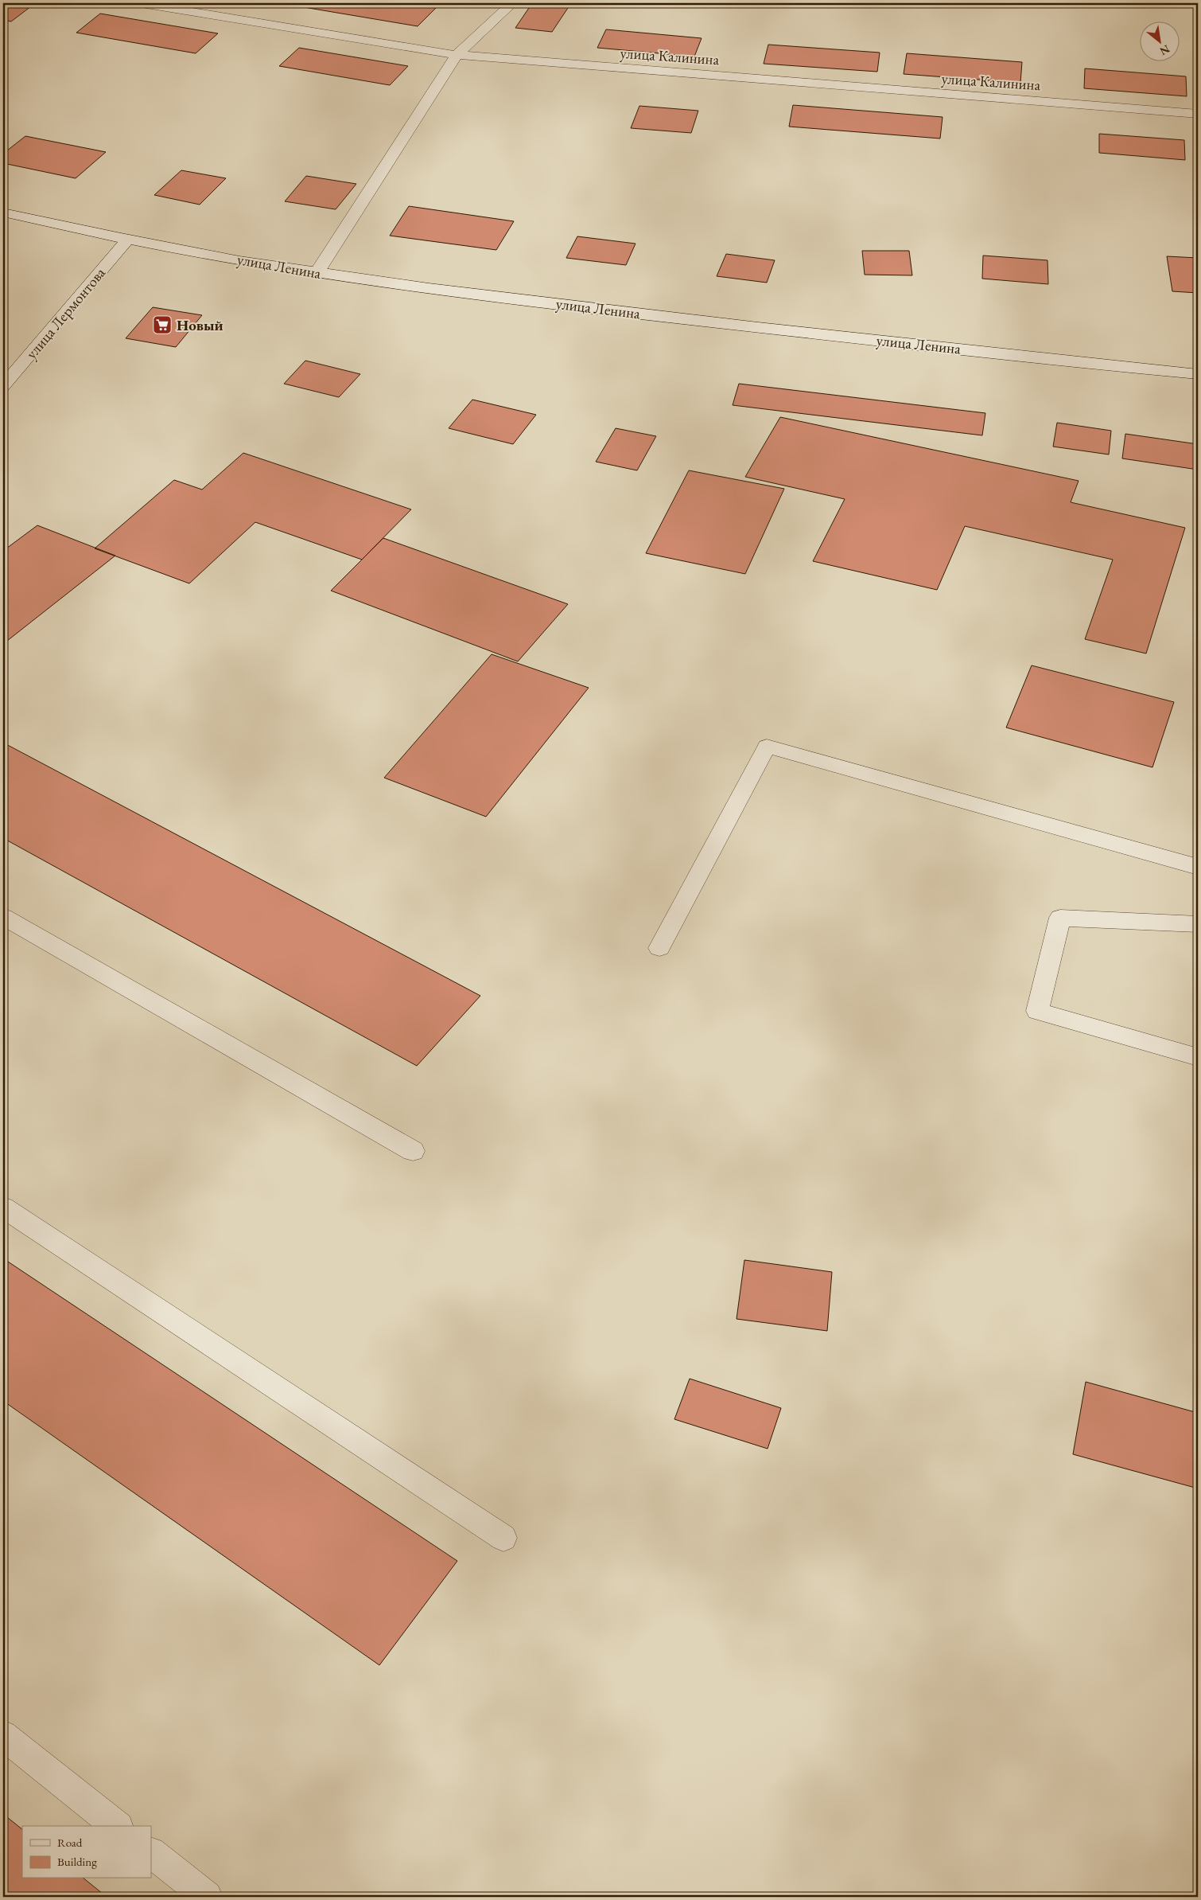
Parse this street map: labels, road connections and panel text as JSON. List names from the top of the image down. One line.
{"streets":{"street":["улица Калинина","улица Ленина","улица Лермонтова"]},"crossings":[["улица Ленина","улица Лермонтова"]],"places":{"supermarket":["Новый"]},"legend":["Road","Building"],"north":"bottom right"}
